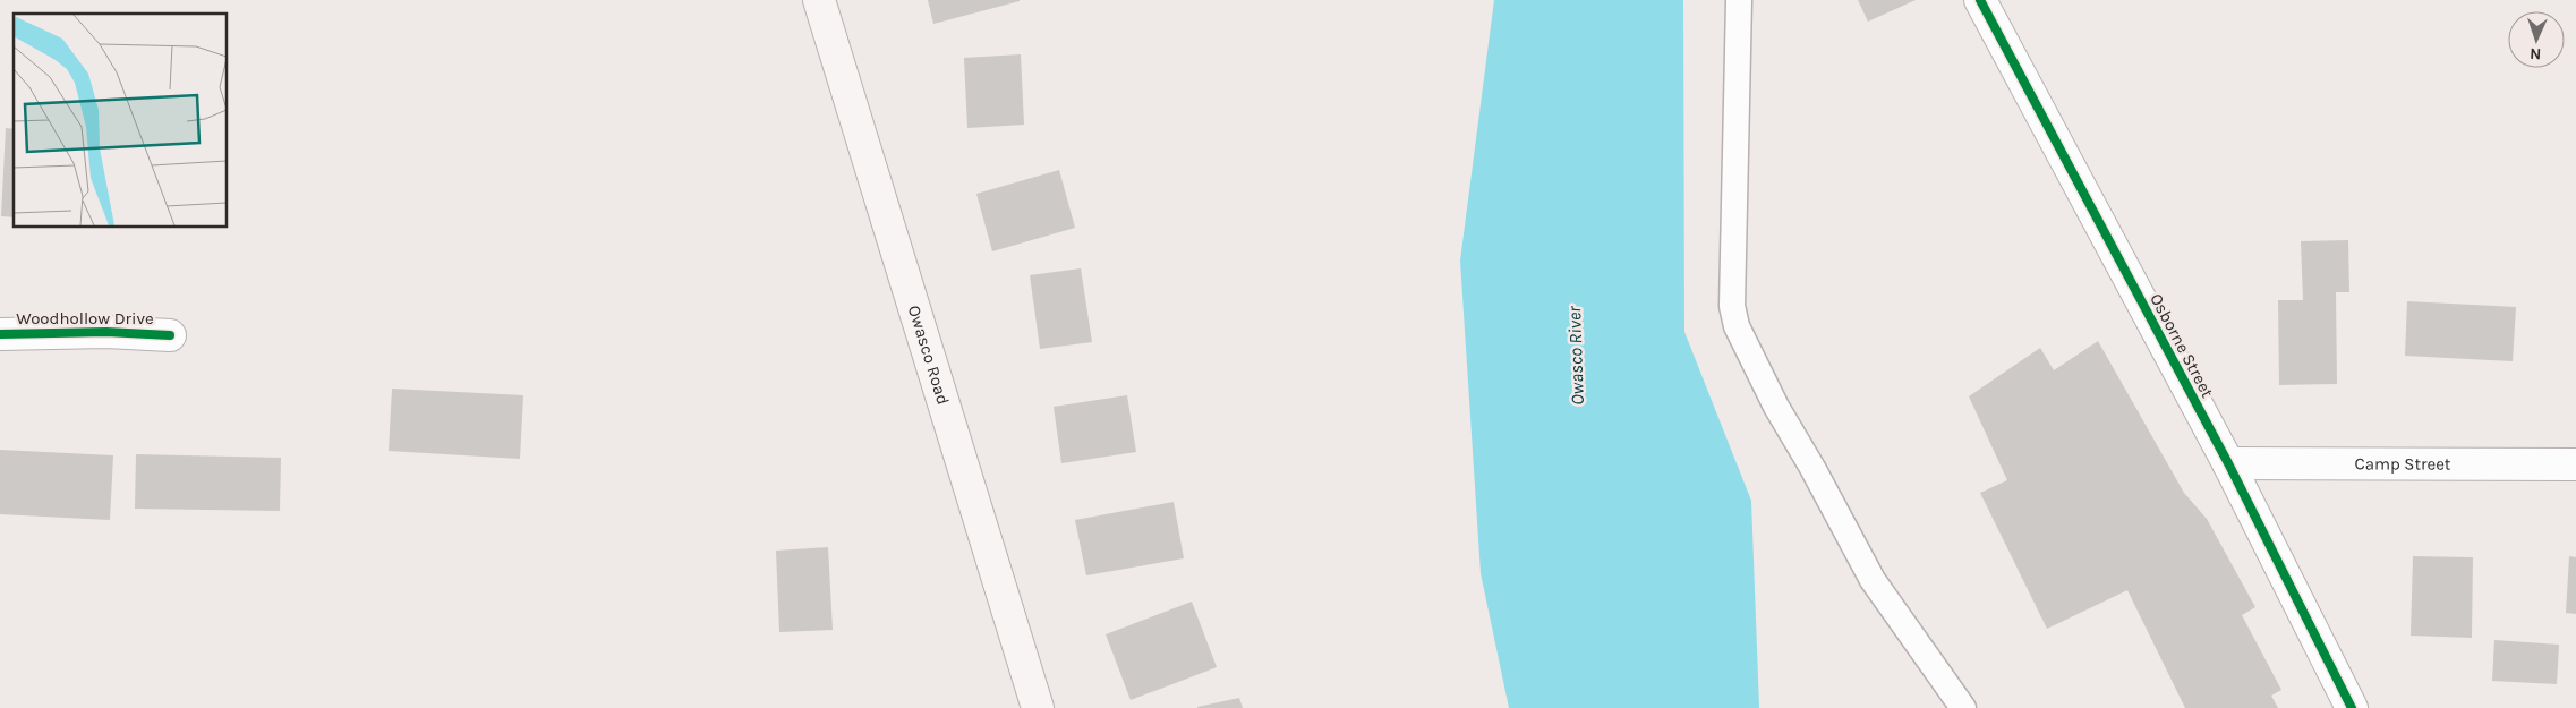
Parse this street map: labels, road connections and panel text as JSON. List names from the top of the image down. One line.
{"streets":{"main road":["Owasco Road"],"street":["Woodhollow Drive","Osborne Street","Camp Street"]},"crossings":[["Osborne Street","Camp Street"]],"water":["Owasco River"],"north":"bottom"}
